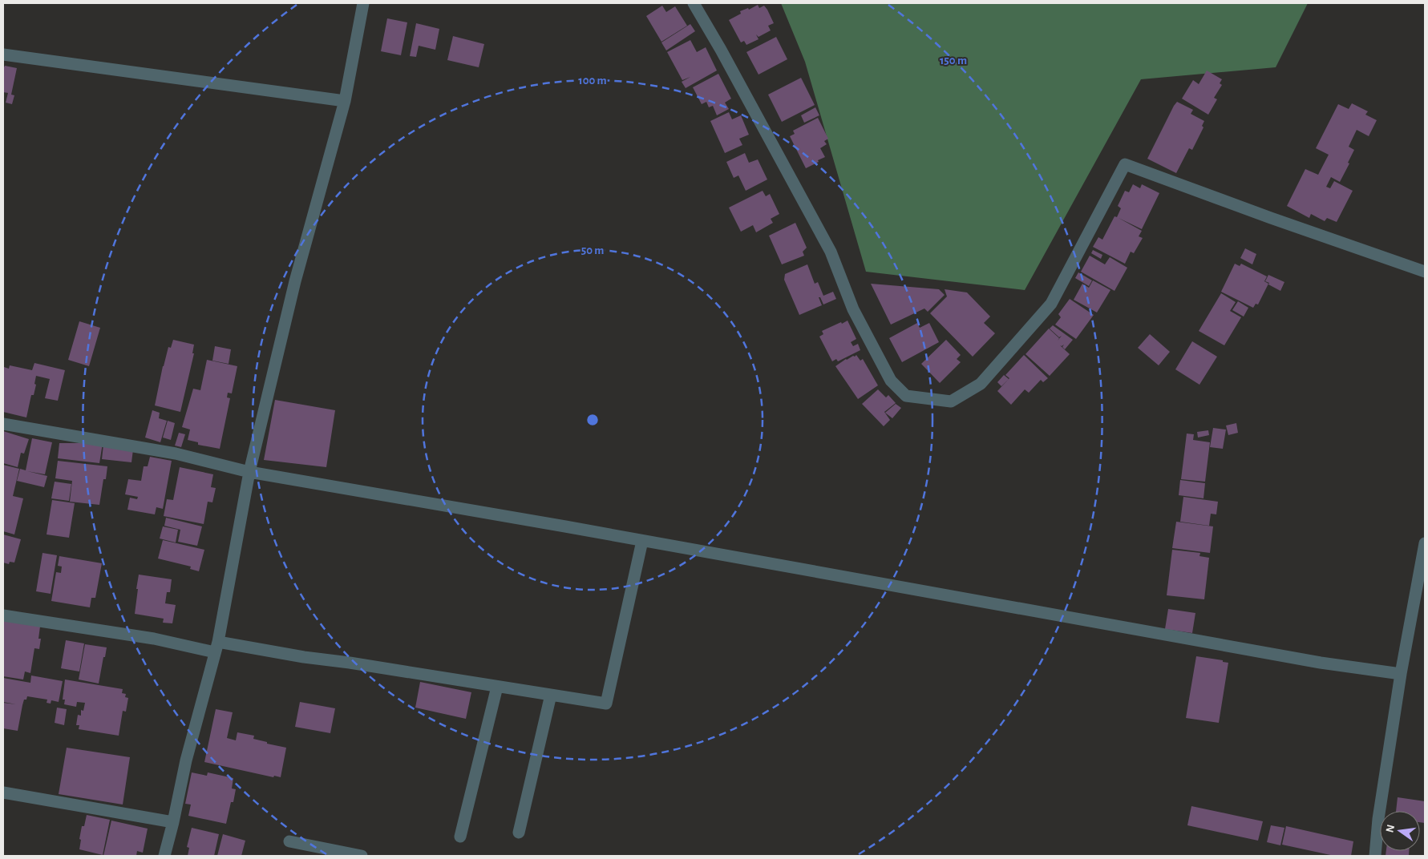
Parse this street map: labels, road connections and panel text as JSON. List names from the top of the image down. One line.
{"north":"left","rings":["150 m","100 m","50 m"]}
